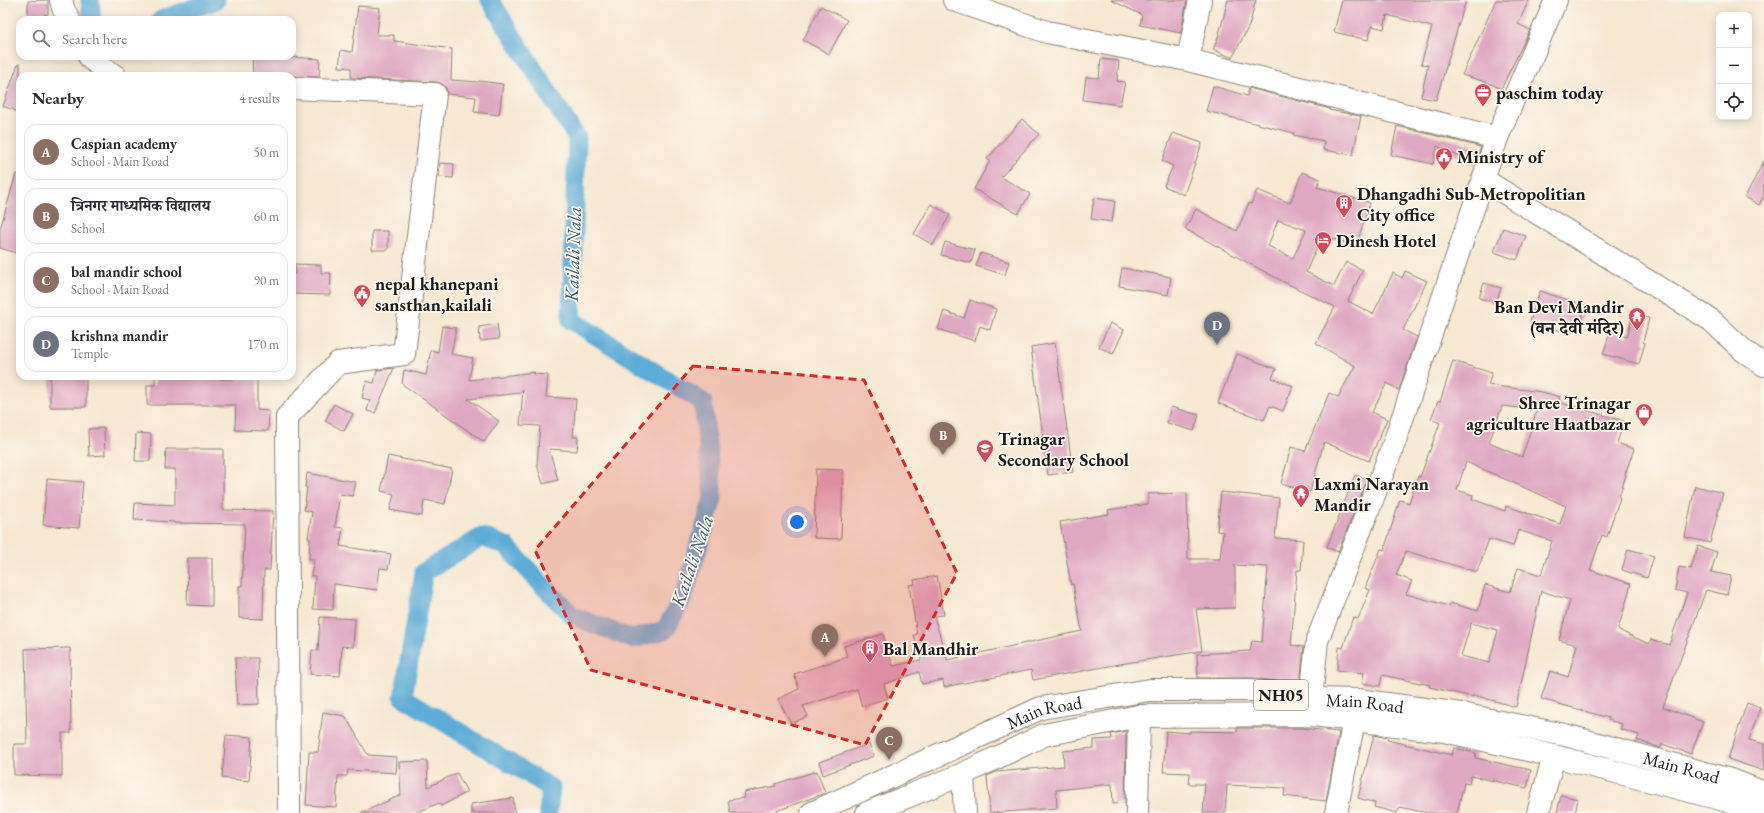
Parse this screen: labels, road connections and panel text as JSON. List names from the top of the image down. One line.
{"streets":{"street":["NH05","Main Road"]},"water":["Kailali Nala"],"places":{"office":["paschim today"],"public building":["Ministry of","nepal khanepani sansthan,kailali"],"building":["Dhangadhi Sub-Metropolitian City office","Bal Mandhir"],"hotel":["Dinesh Hotel"],"temple":["Ban Devi Mandir (वन देवी मंदिर)","Laxmi Narayan Mandir"],"shop":["Shree Trinagar agriculture Haatbazar"],"school or university":["Trinagar Secondary School"]},"page":{"map_buttons":["+","−"],"search":"Search here","heading":["Nearby","4 results"],"list":[{"mark":"A","name":"Caspian academy","note":"School · Main Road","value":"50 m"},{"mark":"B","name":"त्रिनगर माध्यमिक विद्यालय","note":"School","value":"60 m"},{"mark":"C","name":"bal mandir school","note":"School · Main Road","value":"90 m"},{"mark":"D","name":"krishna mandir","note":"Temple","value":"170 m"}],"pins":["D","B","A","C"]}}
